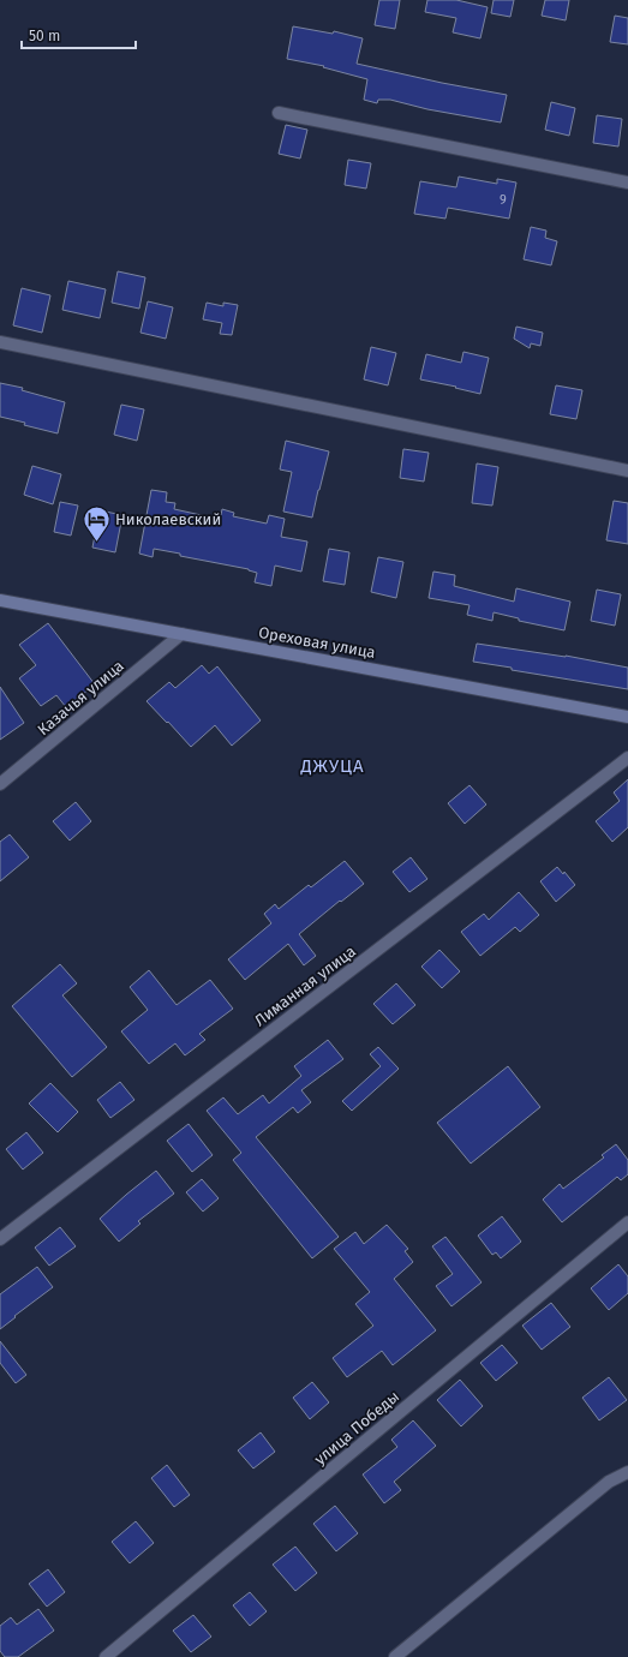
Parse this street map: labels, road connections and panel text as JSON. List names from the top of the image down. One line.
{"streets":{"main road":["Ореховая улица"],"street":["Казачья улица","Лиманная улица","улица Победы"]},"crossings":[["Ореховая улица","Казачья улица"]],"districts":["ДЖУЦА"],"places":{"hotel":["Николаевский"]},"house_numbers":["9"],"scale_bar":"50 m"}
